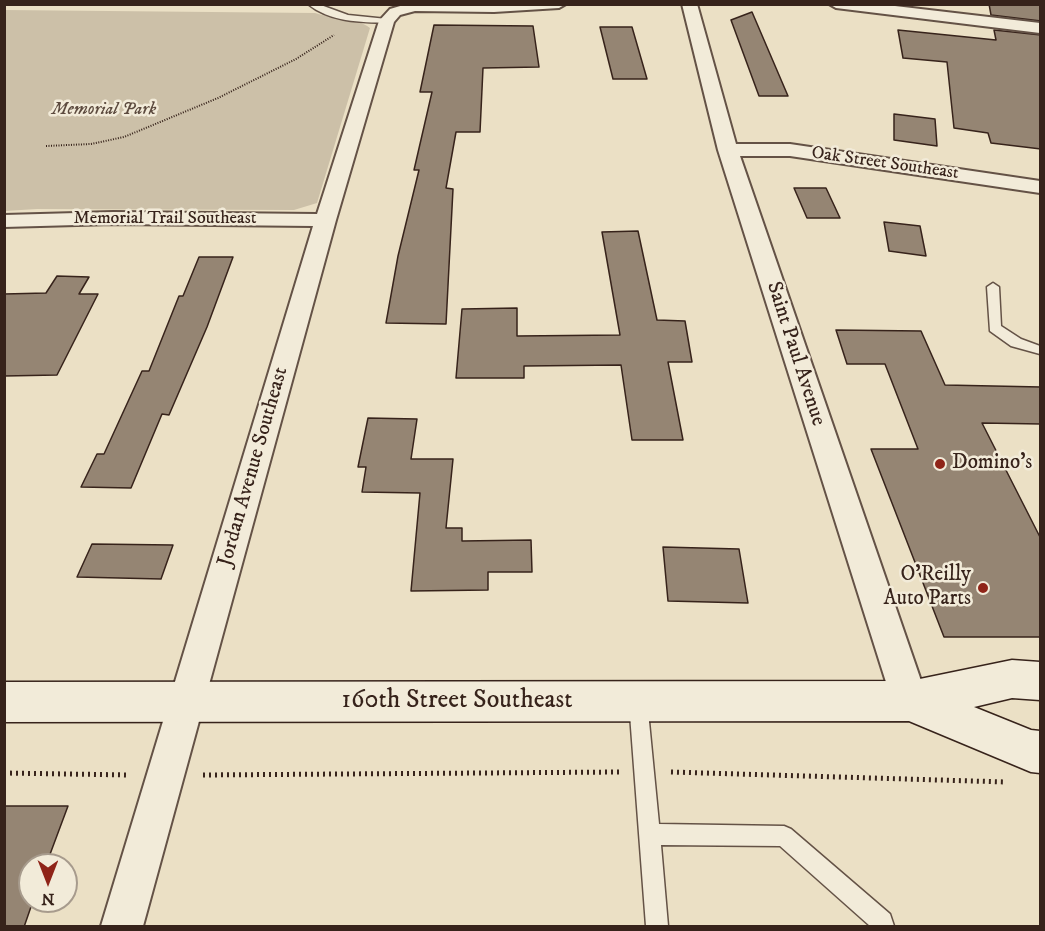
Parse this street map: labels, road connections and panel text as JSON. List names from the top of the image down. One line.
{"streets":{"street":["Oak Street Southeast","Memorial Trail Southeast","Saint Paul Avenue","Jordan Avenue Southeast","160th Street Southeast"]},"crossings":[["Oak Street Southeast","Saint Paul Avenue"],["Memorial Trail Southeast","Jordan Avenue Southeast"],["Saint Paul Avenue","160th Street Southeast"],["Jordan Avenue Southeast","160th Street Southeast"]],"parks":["Memorial Park"],"places":["Domino's","O'Reilly Auto Parts"],"north":"bottom"}
